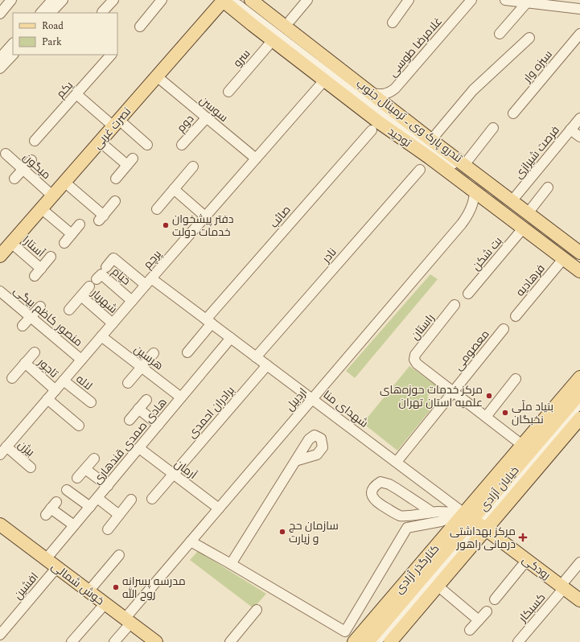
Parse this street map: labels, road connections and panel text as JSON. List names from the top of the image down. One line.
{"streets":{"main road":["نصرت غربی","توحید","خیابان آزادی","رودکی","کنارگذر آزادی","خوش شمالی"],"street":["غلامرضا طوسی","سرو","سبزه‌ وار","یکم","سوسن","تندرو پارک وی ـ ترمینال جنوب","دوم","فرصت شیرازی","میگون","صائب","آستارا","بت شکن","نادر","پرچم","خیام","فرهادیه","شهریار","منصور کاظم بیگی","راستان","معصومی","هرسین","تاجور","لاله","اردبیل","شهدای منا","برادران احمدی","هادی صمدی قندهاری","بیژن","آرمان","افشین","کسبکار"]},"crossings":[["غلامرضا طوسی","توحید"],["سرو","توحید"],["سوسن","دوم"],["سوسن","نصرت غربی"],["سوسن","پرچم"],["تندرو پارک وی ـ ترمینال جنوب","نصرت غربی"],["تندرو پارک وی ـ ترمینال جنوب","توحید"],["تندرو پارک وی ـ ترمینال جنوب","فرصت شیرازی"],["نصرت غربی","توحید"],["نصرت غربی","میگون"],["نصرت غربی","آستارا"],["توحید","فرصت شیرازی"],["توحید","بت شکن"],["توحید","پرچم"],["توحید","فرهادیه"],["توحید","اردبیل"],["صائب","شهدای منا"],["نادر","شهدای منا"],["پرچم","خیام"],["پرچم","شهریار"],["پرچم","منصور کاظم بیگی"],["پرچم","هرسین"],["پرچم","تاجور"],["پرچم","لاله"],["پرچم","شهدای منا"],["پرچم","بیژن"],["راستان","معصومی"],["معصومی","شهدای منا"],["هرسین","هادی صمدی قندهاری"],["اردبیل","شهدای منا"],["اردبیل","آرمان"],["اردبیل","خوش شمالی"],["شهدای منا","برادران احمدی"],["شهدای منا","هادی صمدی قندهاری"],["شهدای منا","خیابان آزادی"],["شهدای منا","رودکی"],["شهدای منا","کنارگذر آزادی"],["برادران احمدی","آرمان"],["هادی صمدی قندهاری","آرمان"],["هادی صمدی قندهاری","خوش شمالی"],["خیابان آزادی","رودکی"],["خیابان آزادی","کنارگذر آزادی"],["رودکی","کنارگذر آزادی"],["رودکی","کسبکار"],["خوش شمالی","افشین"]],"places":{"other":["دفتر پیشخوان خدمات دولت","مرکز خدمات حوزه‌های علمیه استان تهران","بنیاد ملّی نخبگان","سازمان حج و زیارت","مدرسه پسرانه روح الله"],"health":["مرکز بهداشتی درمانی راهور"]},"legend":["Road","Park"]}
